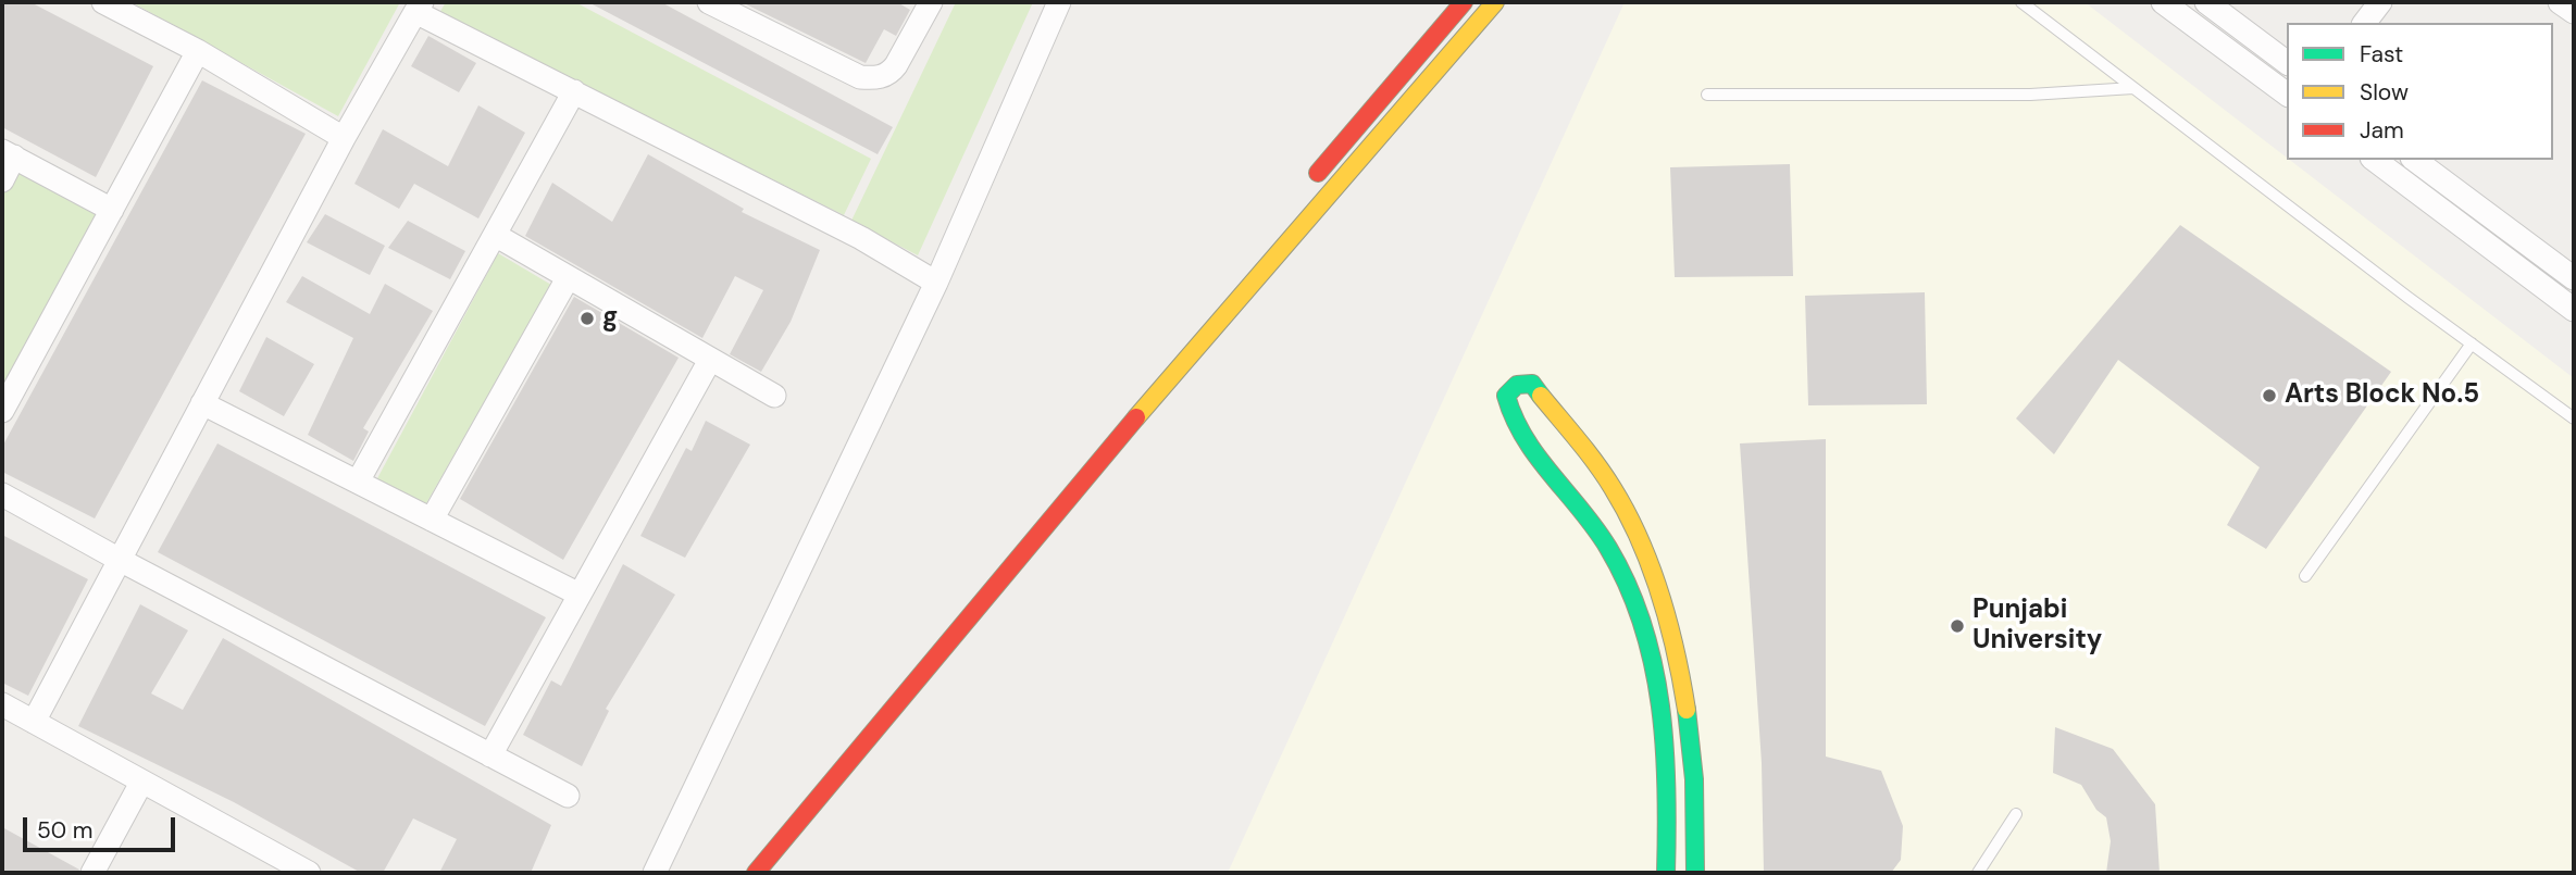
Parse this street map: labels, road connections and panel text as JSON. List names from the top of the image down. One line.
{"places":["g","Arts Block No.5","Punjabi University"],"legend":["Fast","Slow","Jam"],"scale_bar":"50 m"}
